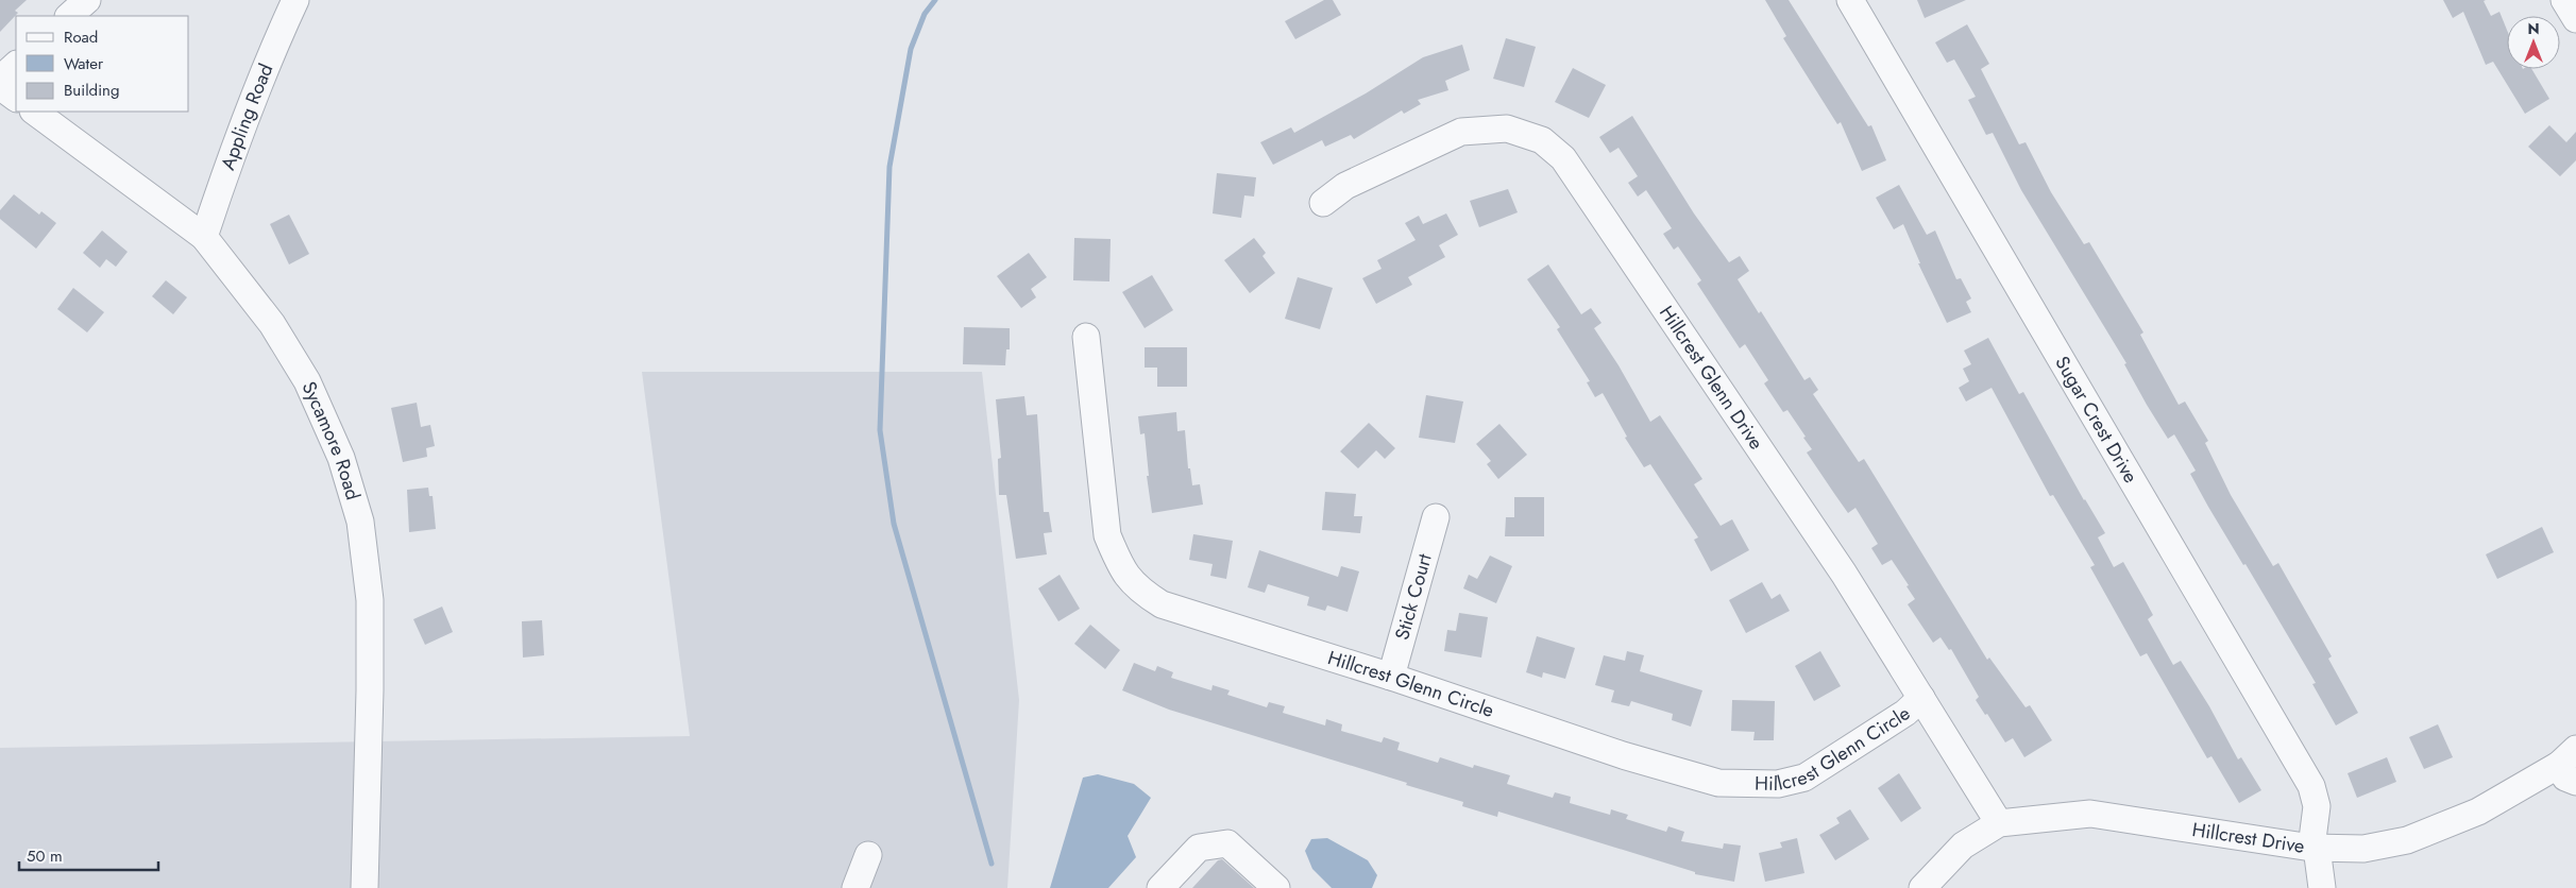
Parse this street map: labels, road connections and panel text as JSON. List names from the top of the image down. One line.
{"streets":{"street":["Appling Road","Hillcrest Glenn Drive","Sugar Crest Drive","Sycamore Road","Stick Court","Hillcrest Glenn Circle","Hillcrest Drive"]},"crossings":[["Appling Road","Sycamore Road"],["Hillcrest Glenn Drive","Hillcrest Glenn Circle"],["Hillcrest Glenn Drive","Hillcrest Drive"],["Sugar Crest Drive","Hillcrest Drive"],["Stick Court","Hillcrest Glenn Circle"]],"legend":["Road","Water","Building"],"scale_bar":"50 m","north":"top"}
